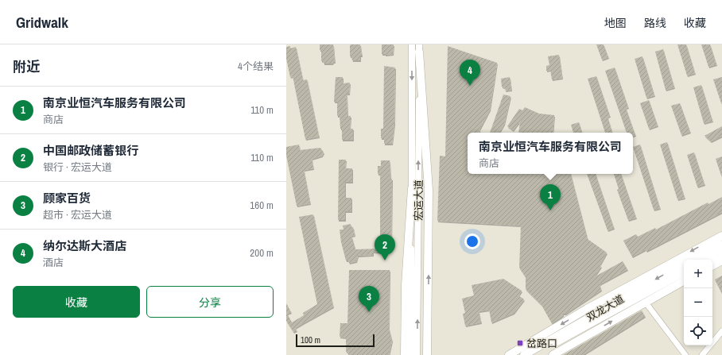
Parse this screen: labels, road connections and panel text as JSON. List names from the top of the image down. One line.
{"streets":{"highway":["双龙大道"],"main road":["宏运大道"]},"places":{"transit":["岔路口"]},"scale_bar":"100 m","page":{"header":"Gridwalk","nav":["地图","路线","收藏"],"heading":["附近","4个结果"],"pins":["4","1","2","3"],"list":[{"mark":"1","name":"南京业恒汽车服务有限公司","note":"商店","value":"110 m"},{"mark":"2","name":"中国邮政储蓄银行","note":"银行 · 宏运大道","value":"110 m"},{"mark":"3","name":"顾家百货","note":"超市 · 宏运大道","value":"160 m"},{"mark":"4","name":"纳尔达斯大酒店","note":"酒店","value":"200 m"}],"popup":["南京业恒汽车服务有限公司","商店"],"map_buttons":["+","−"],"buttons":["收藏","分享"],"scale":"100 m"}}
